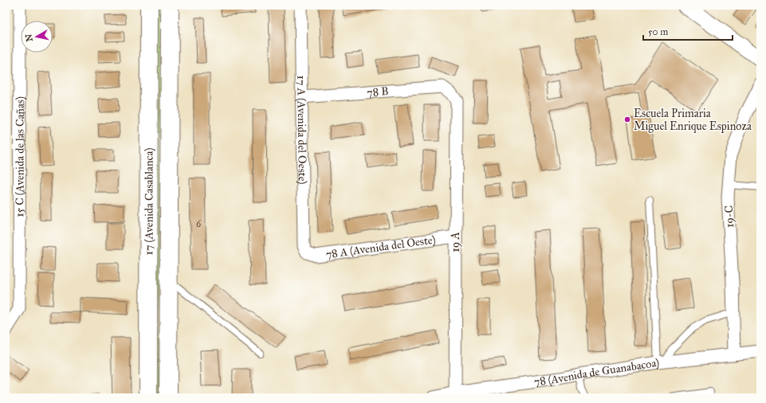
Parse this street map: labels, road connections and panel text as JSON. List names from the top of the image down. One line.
{"streets":{"main road":["17 (Avenida Casablanca)"],"street":["78 B","17 A (Avenida del Oeste)","15 C (Avenida de las Cañas)","19-C","19 A","78 A (Avenida del Oeste)","78 (Avenida de Guanabacoa)"]},"crossings":[["78 B","17 A (Avenida del Oeste)"],["78 B","19 A"],["17 A (Avenida del Oeste)","78 A (Avenida del Oeste)"],["19-C","78 (Avenida de Guanabacoa)"],["19 A","78 A (Avenida del Oeste)"],["19 A","78 (Avenida de Guanabacoa)"]],"places":["Escuela Primaria Miguel Enrique Espinoza"],"house_numbers":["6"],"scale_bar":"50 m","north":"left"}
